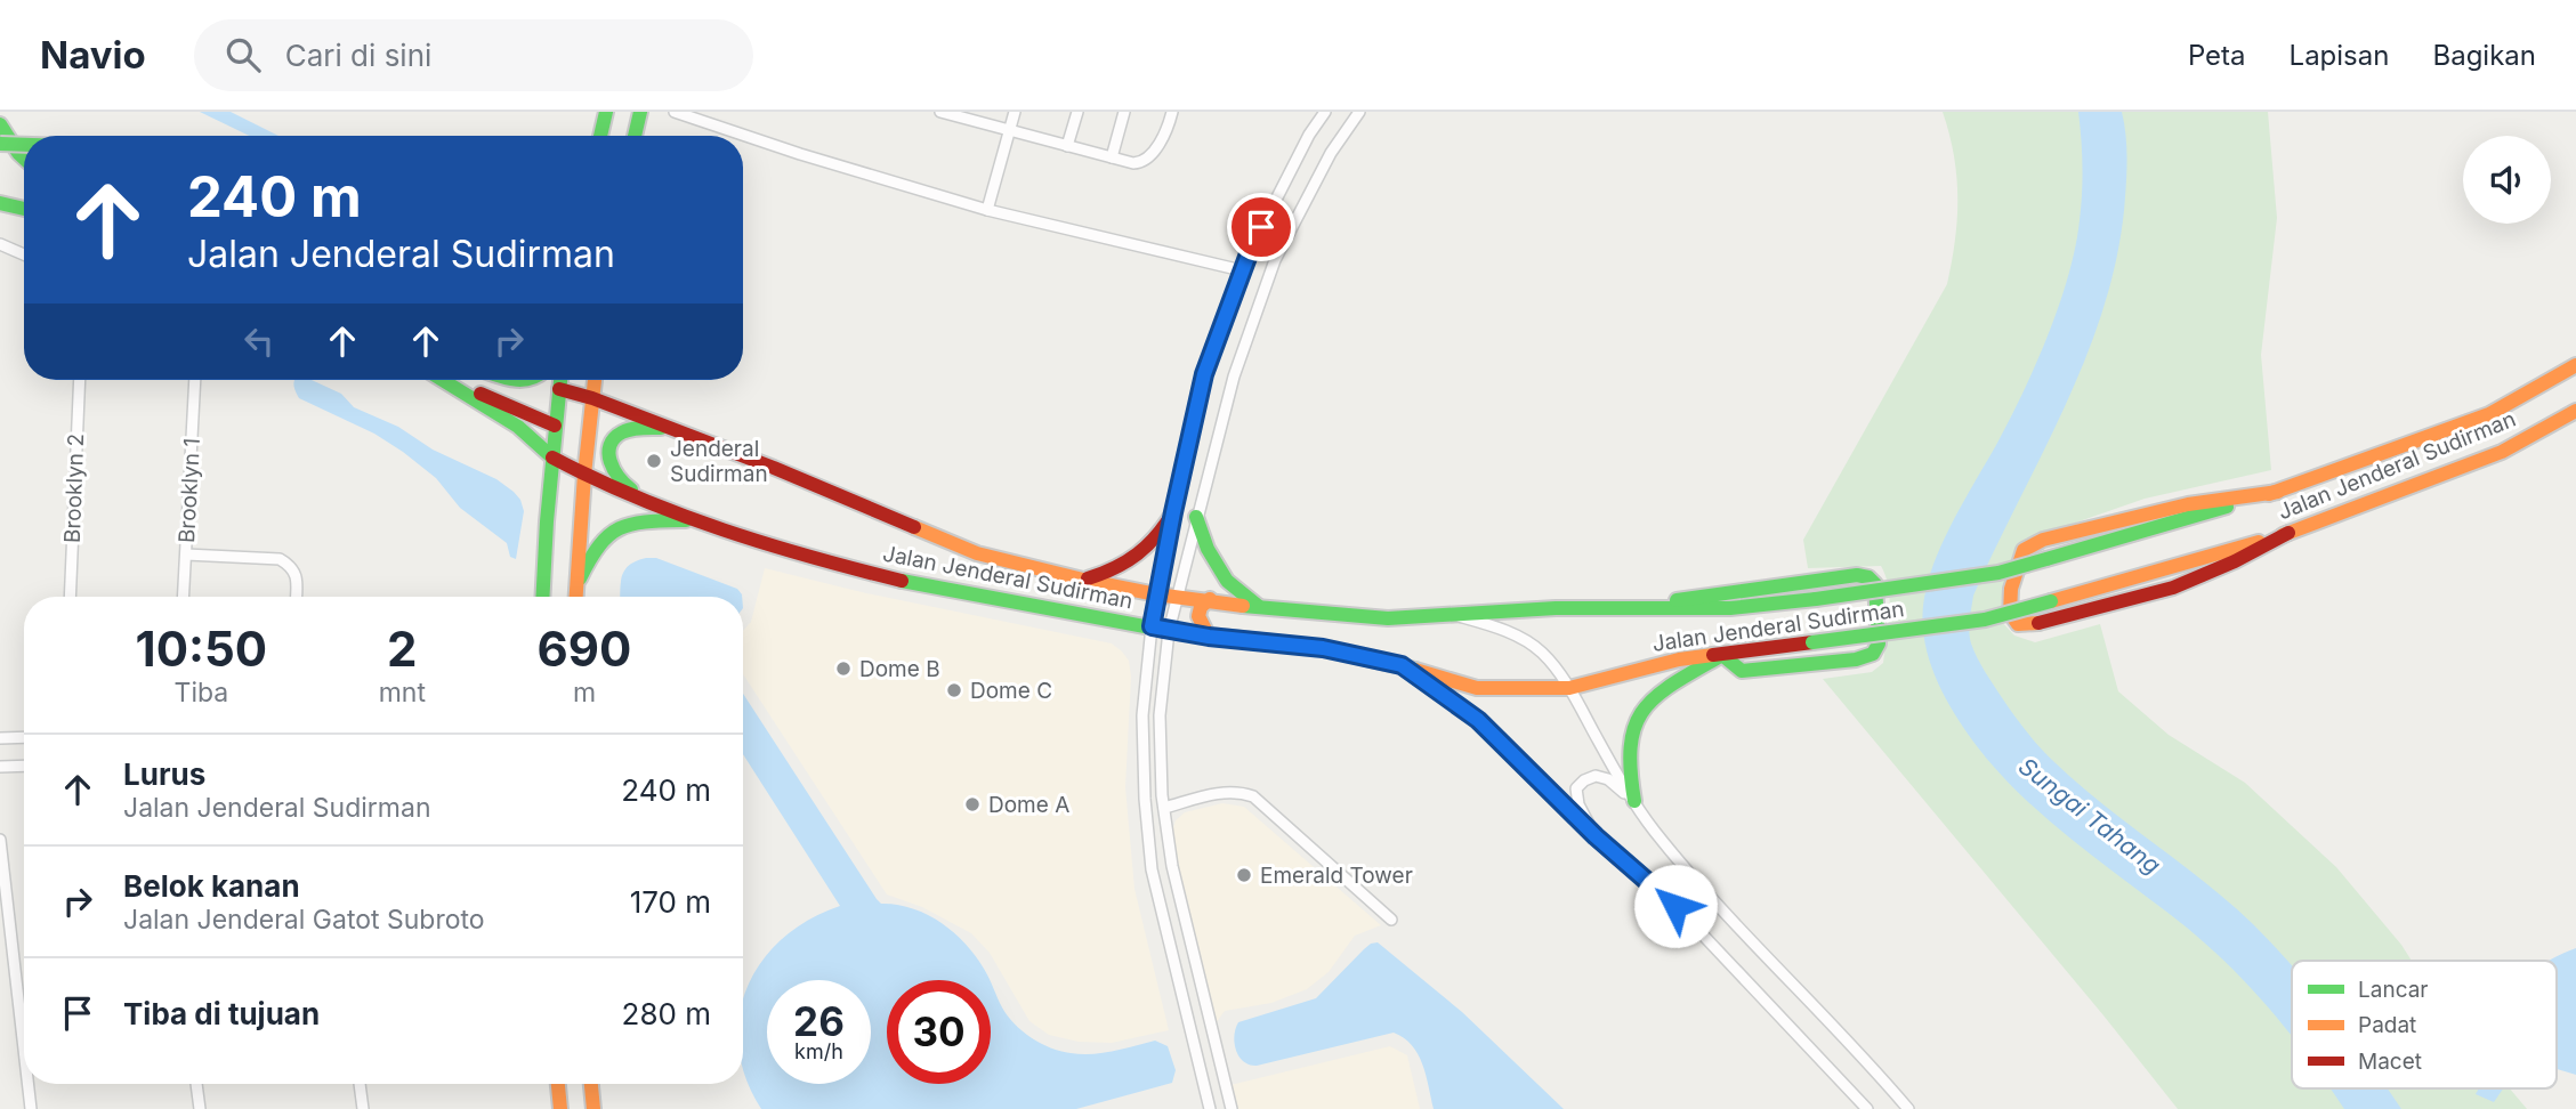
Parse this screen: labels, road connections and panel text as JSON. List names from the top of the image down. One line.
{"streets":{"main road":["Jalan Jenderal Sudirman"],"street":["Brooklyn 2","Brooklyn 1"]},"water":["Sungai Tahang"],"places":["Jenderal Sudirman","Dome B","Dome C","Dome A","Emerald Tower"],"legend":["Lancar","Padat","Macet"],"page":{"header":"Navio","search":"Cari di sini","nav":["Peta","Lapisan","Bagikan"],"turn":["240 m","Jalan Jenderal Sudirman"],"eta":["10:50","Tiba","2","mnt","690","m"],"list":[{"name":"Lurus","note":"Jalan Jenderal Sudirman","value":"240 m"},{"name":"Belok kanan","note":"Jalan Jenderal Gatot Subroto","value":"170 m"},{"name":"Tiba di tujuan","value":"280 m"}],"speed":"26 km/h","limit":"30"}}
